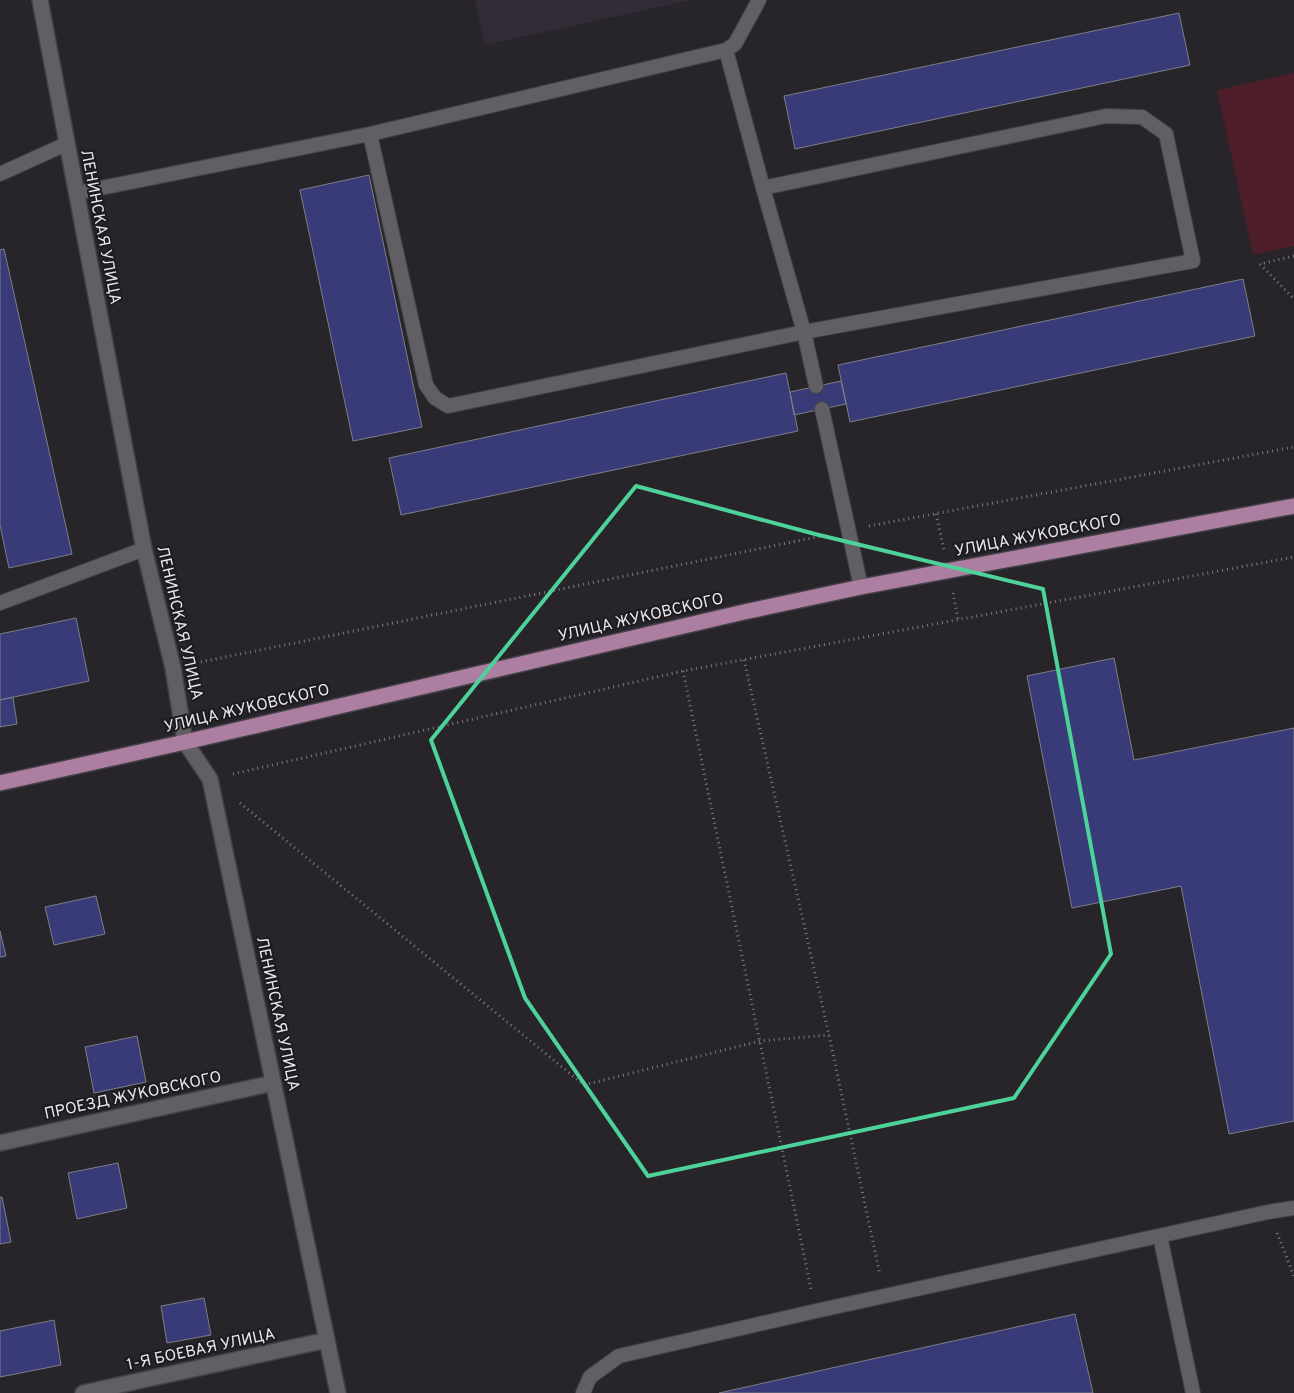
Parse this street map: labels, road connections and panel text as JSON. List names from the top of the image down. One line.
{"streets":{"main road":["УЛИЦА ЖУКОВСКОГО"],"street":["ЛЕНИНСКАЯ УЛИЦА","ПРОЕЗД ЖУКОВСКОГО","1-Я БОЕВАЯ УЛИЦА"]},"crossings":[["ЛЕНИНСКАЯ УЛИЦА","УЛИЦА ЖУКОВСКОГО"],["ЛЕНИНСКАЯ УЛИЦА","ПРОЕЗД ЖУКОВСКОГО"],["ЛЕНИНСКАЯ УЛИЦА","1-Я БОЕВАЯ УЛИЦА"]]}
